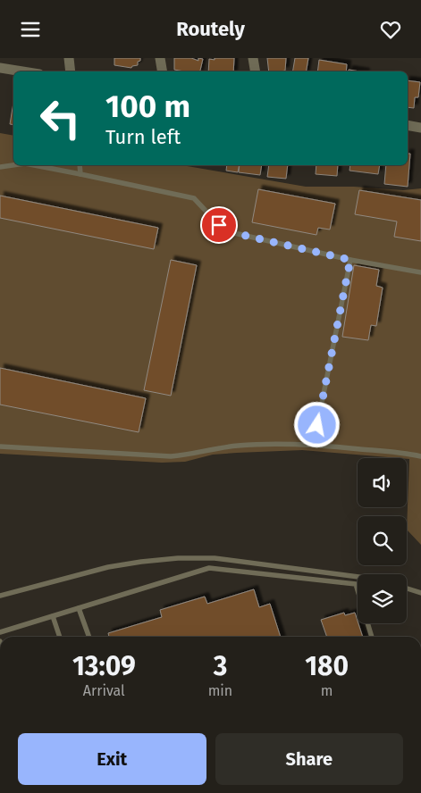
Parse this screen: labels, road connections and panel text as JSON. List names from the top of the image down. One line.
{"page":{"header":"Routely","turn":["100 m","Turn left"],"eta":["13:09","Arrival","3","min","180","m"],"buttons":["Exit","Share"]}}
